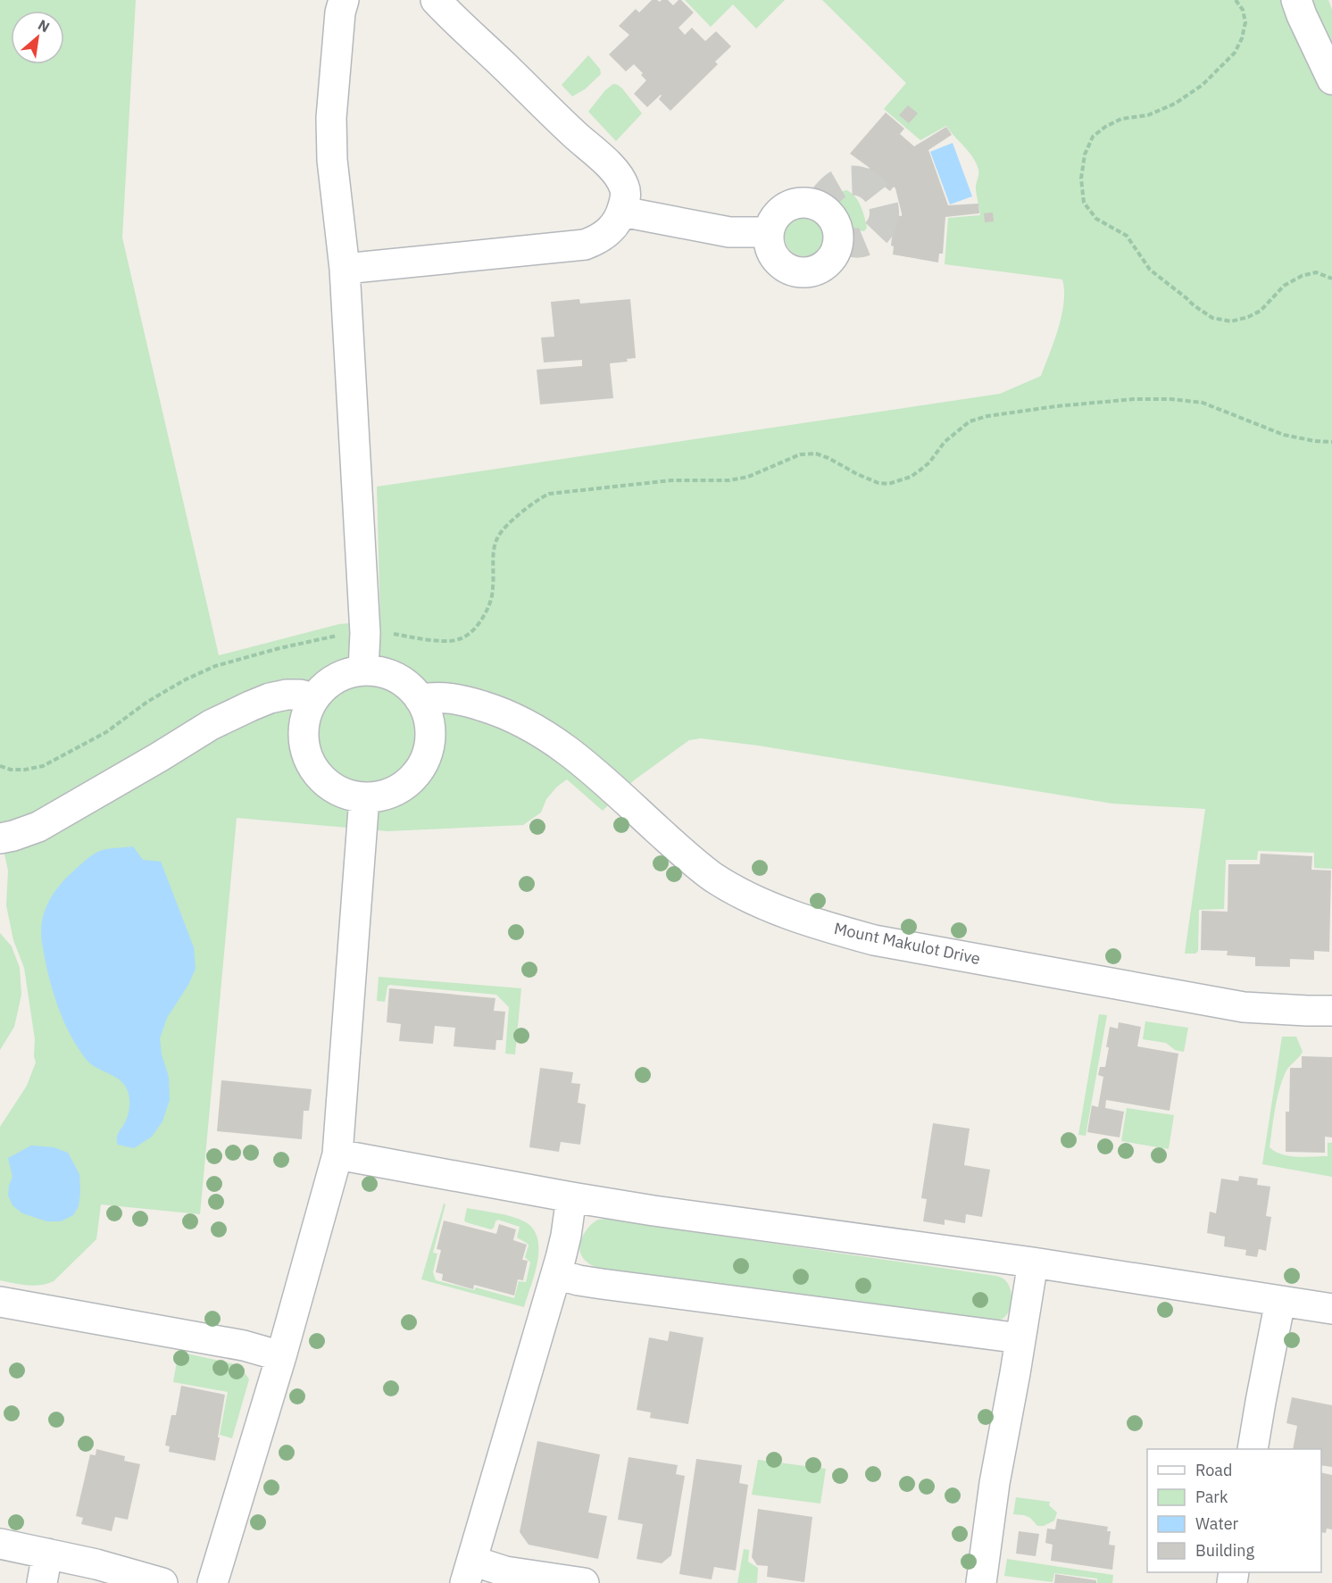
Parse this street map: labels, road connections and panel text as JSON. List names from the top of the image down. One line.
{"streets":{"street":["Mount Makulot Drive"]},"legend":["Road","Park","Water","Building"],"north":"top right"}
